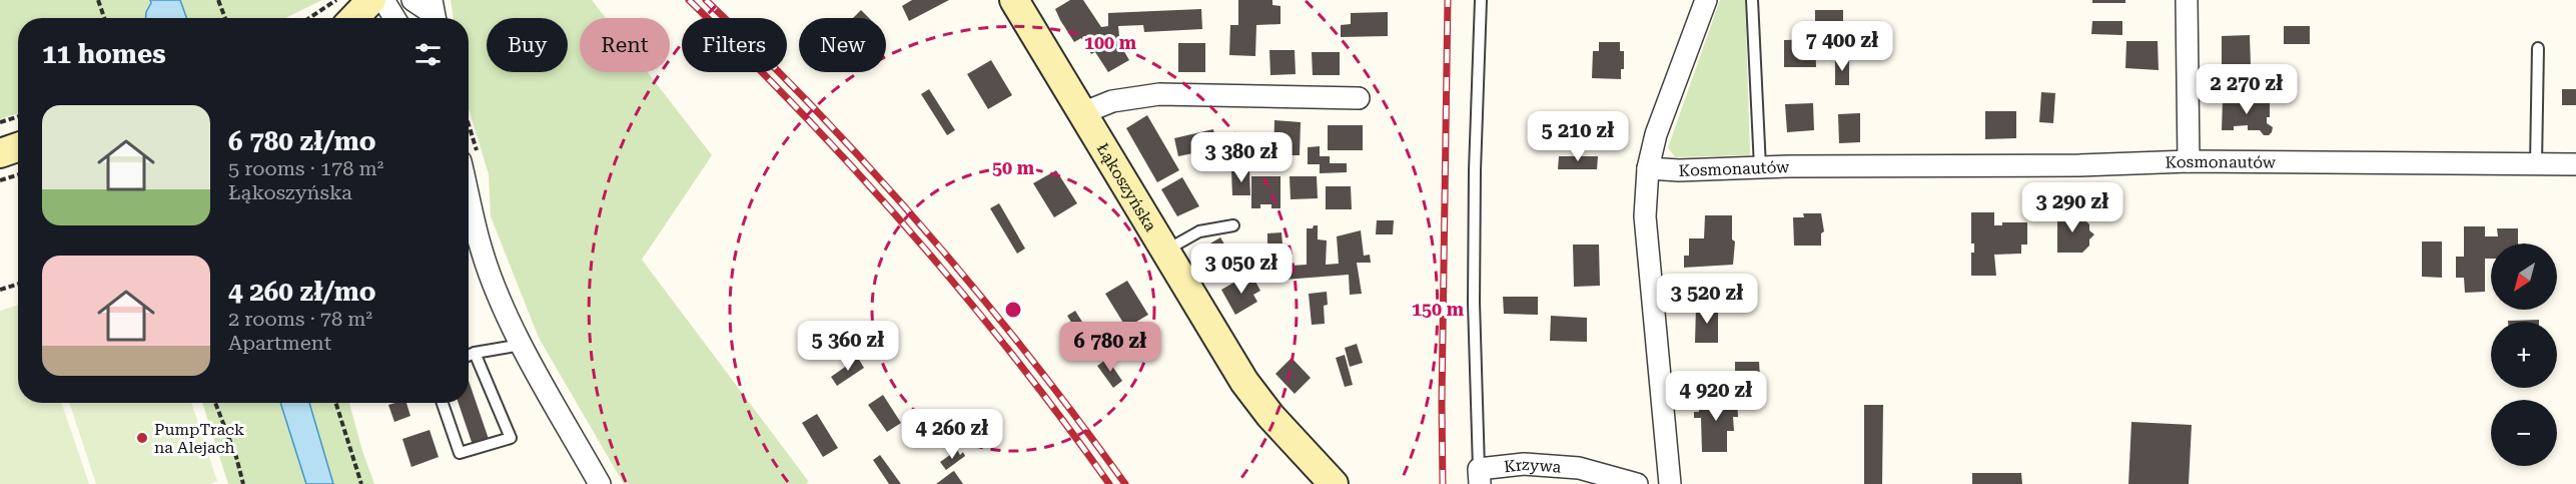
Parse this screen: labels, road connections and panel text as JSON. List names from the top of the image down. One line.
{"streets":{"street":["Kosmonautów","Łąkoszyńska","Krzywa"]},"places":["PumpTrack na Alejach"],"north":"bottom left","page":{"chip":["Buy","Rent","Filters","New"],"heading":"11 homes","price":["7 400 zł","2 270 zł","5 210 zł","3 380 zł","3 290 zł","3 050 zł","3 520 zł","5 360 zł","6 780 zł","4 920 zł","4 260 zł"],"list":[{"name":"6 780 zł/mo","note":"5 rooms · 178 m² · Łąkoszyńska"},{"name":"4 260 zł/mo","note":"2 rooms · 78 m² · Apartment"}],"map_buttons":["+","−"]},"rings":["100 m","50 m","150 m"]}
